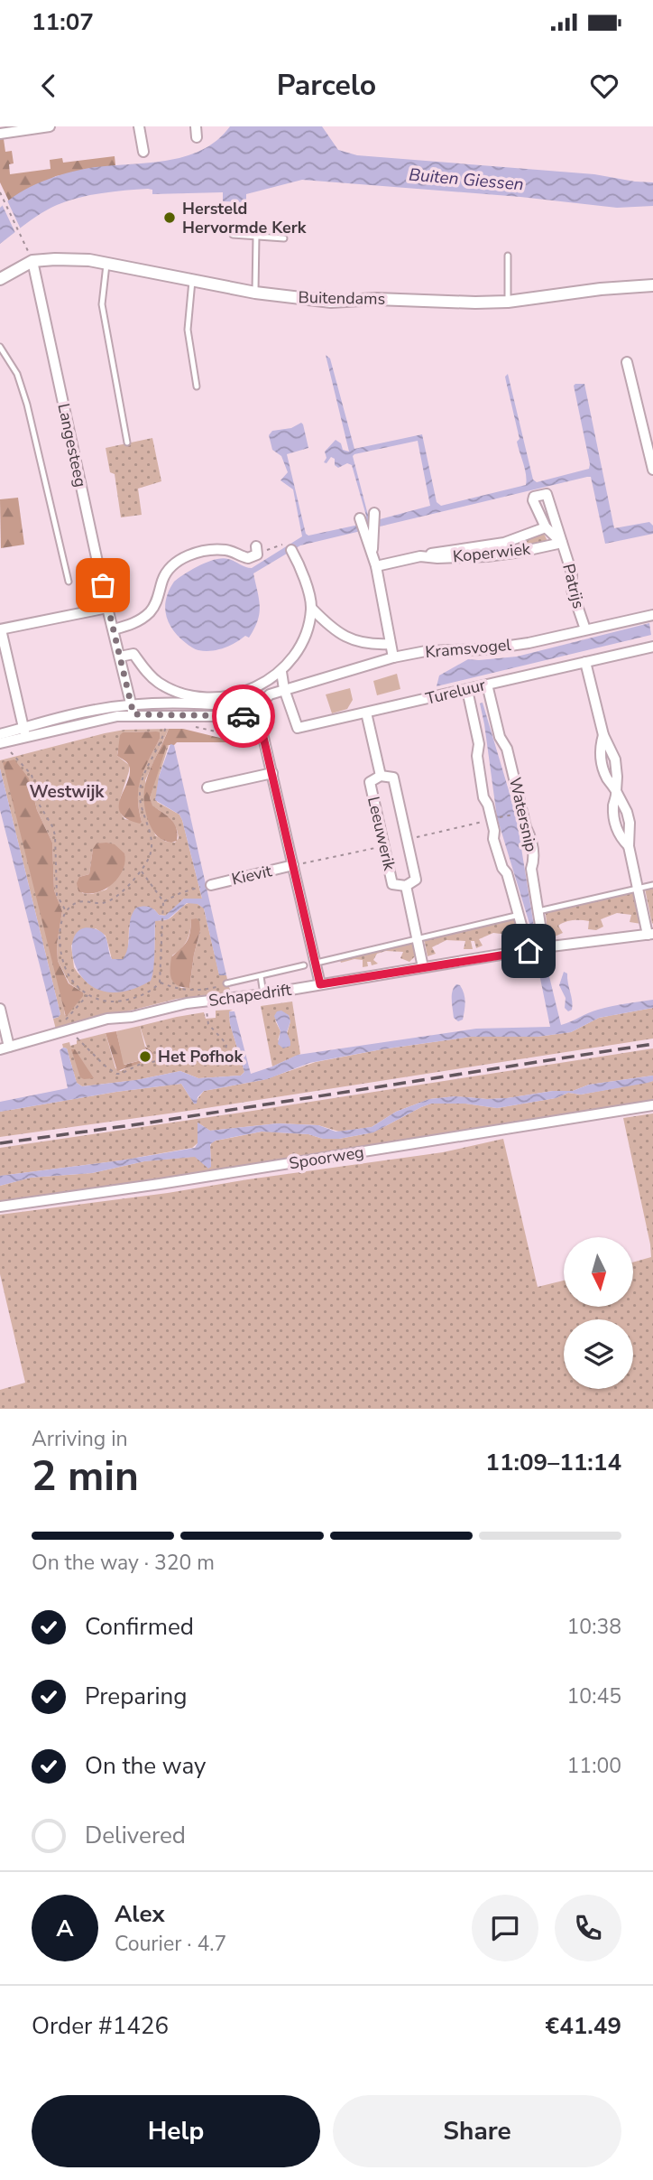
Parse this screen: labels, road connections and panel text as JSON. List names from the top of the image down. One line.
{"streets":{"street":["Buitendams","Langesteeg","Koperwiek","Patrijs","Kramsvogel","Tureluur","Watersnip","Leeuwerik","Kievit","Schapedrift","Spoorweg"]},"crossings":[["Buitendams","Langesteeg"],["Koperwiek","Patrijs"],["Patrijs","Kramsvogel"],["Kramsvogel","Tureluur"],["Kramsvogel","Kievit"],["Tureluur","Watersnip"],["Tureluur","Leeuwerik"],["Watersnip","Schapedrift"],["Leeuwerik","Schapedrift"],["Kievit","Schapedrift"]],"districts":["Westwijk"],"water":["Buiten Giessen"],"places":["Hersteld Hervormde Kerk","Het Pofhok"],"north":"bottom","page":{"status":"11:07","header":"Parcelo","heading":["2 min","Arriving in","11:09–11:14"],"panel":["Alex","Courier · 4.7","Order #1426","€41.49"],"bar":"On the way · 320 m","list":[["Confirmed","10:38"],["Preparing","10:45"],["On the way","11:00"],"Delivered"],"round":"A","buttons":["Help","Share"]}}
